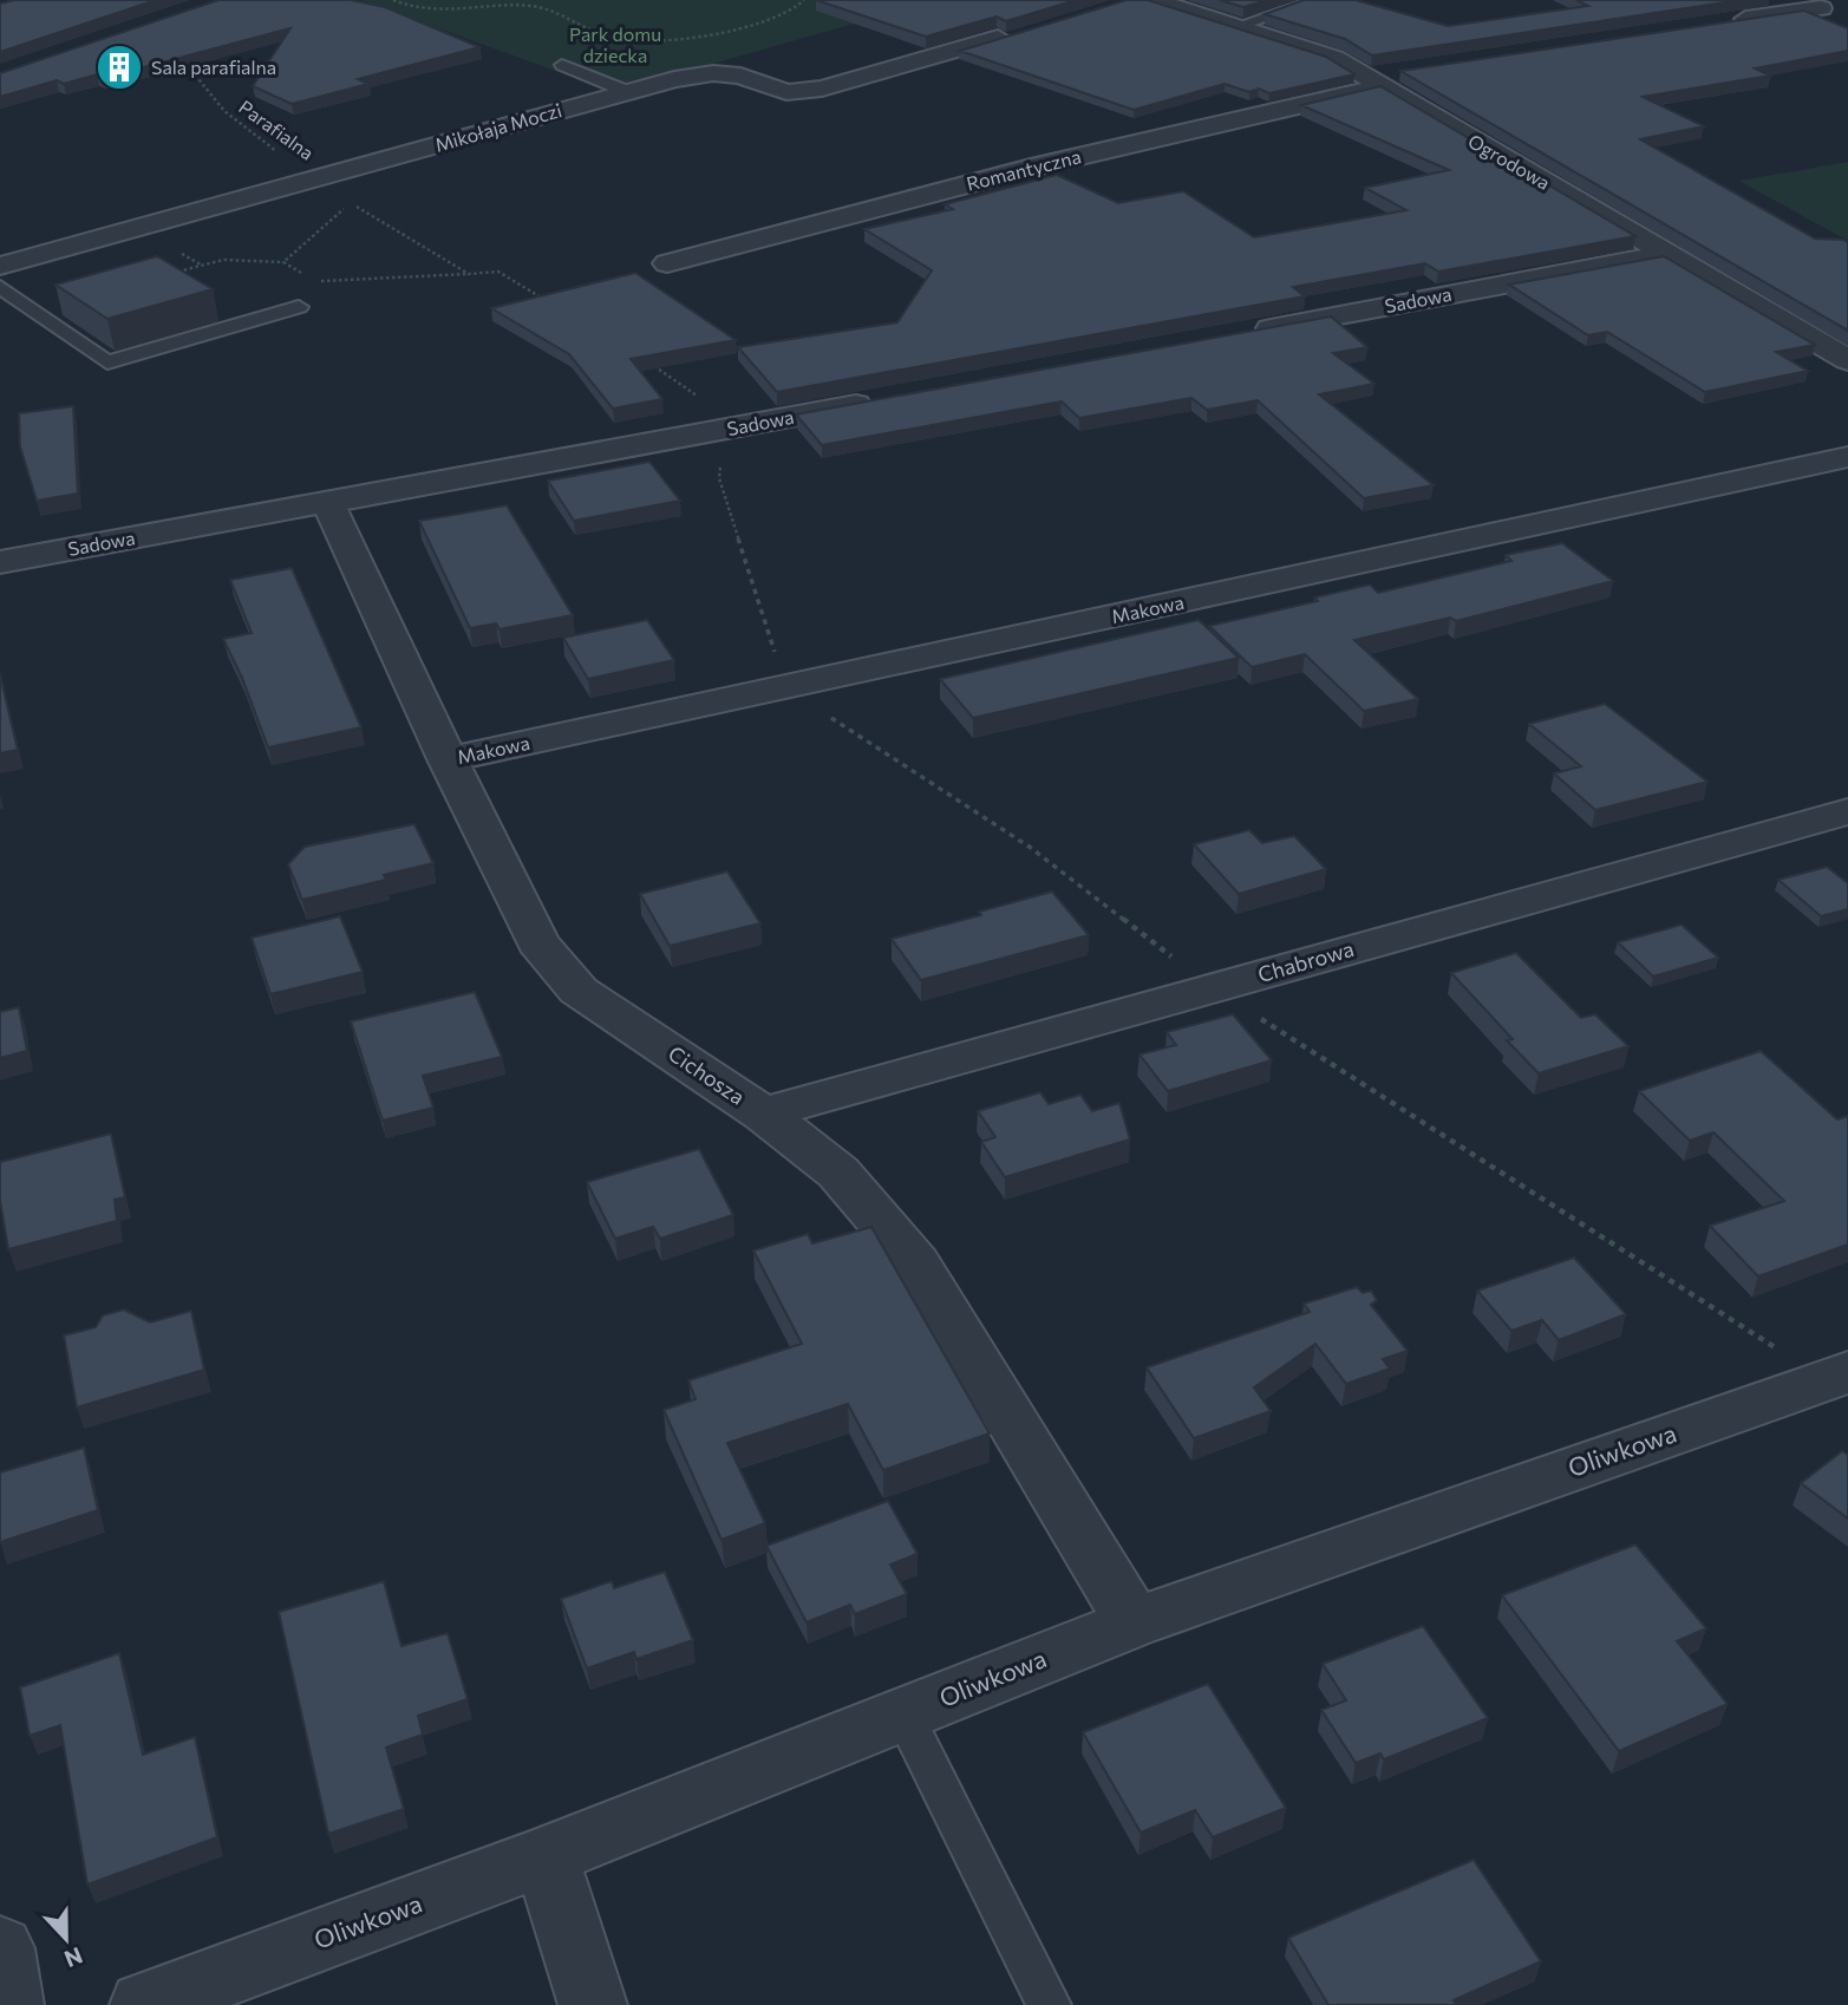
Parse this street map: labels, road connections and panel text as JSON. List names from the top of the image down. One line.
{"streets":{"street":["Mikołaja Moczi","Ogrodowa","Romantyczna","Sadowa","Makowa","Chabrowa","Cichosza","Oliwkowa"],"path":["Parafialna"]},"crossings":[["Mikołaja Moczi","Parafialna"],["Ogrodowa","Romantyczna"],["Ogrodowa","Sadowa"],["Sadowa","Cichosza"],["Makowa","Cichosza"],["Chabrowa","Cichosza"],["Cichosza","Oliwkowa"]],"parks":["Park domu dziecka"],"places":{"building":["Sala parafialna"]},"north":"bottom"}
